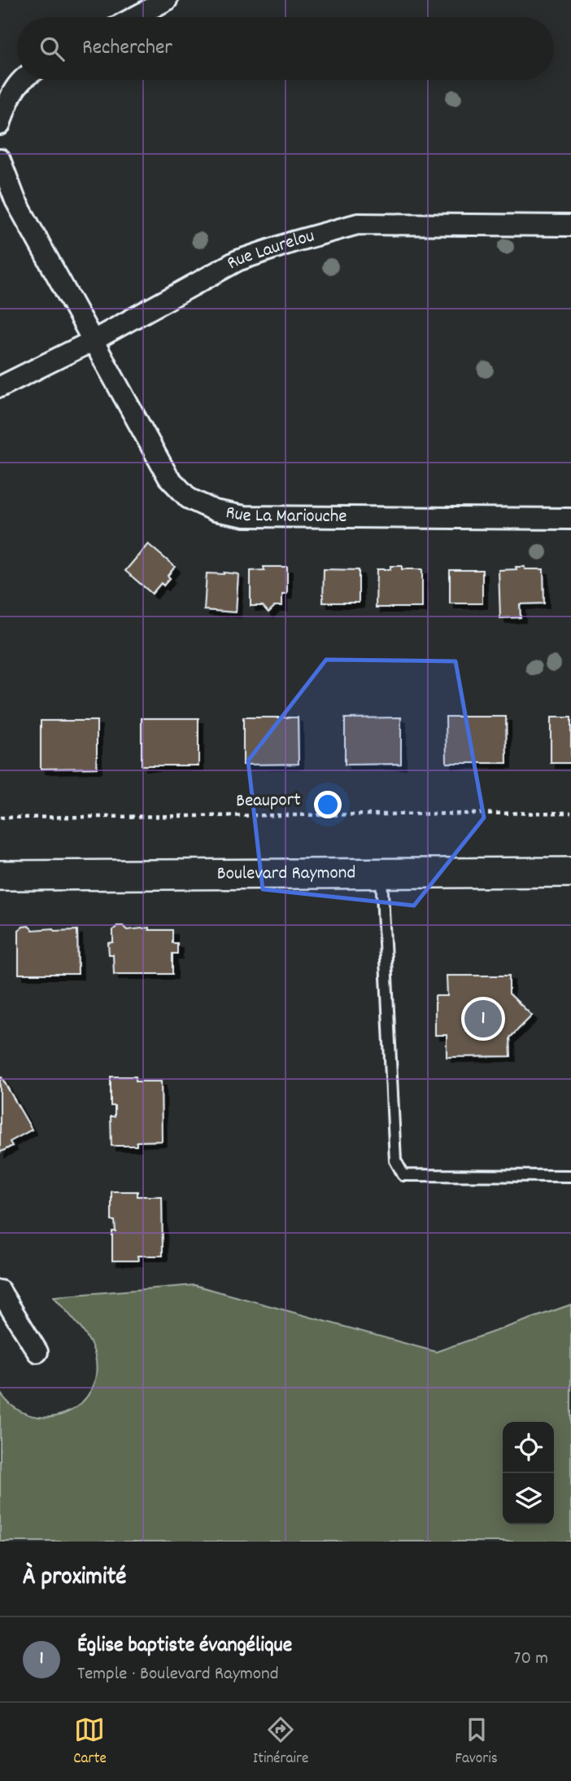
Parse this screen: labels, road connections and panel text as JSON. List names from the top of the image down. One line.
{"streets":{"street":["Rue Laurelou","Rue La Mariouche","Boulevard Raymond"],"path":["Beauport"]},"crossings":[["Rue Laurelou","Rue La Mariouche"]],"page":{"search":"Rechercher","pins":"1","heading":"À proximité","list":[{"mark":"1","name":"Église baptiste évangélique","note":"Temple · Boulevard Raymond","value":"70 m"}],"nav":["Carte","Itinéraire","Favoris"]}}
